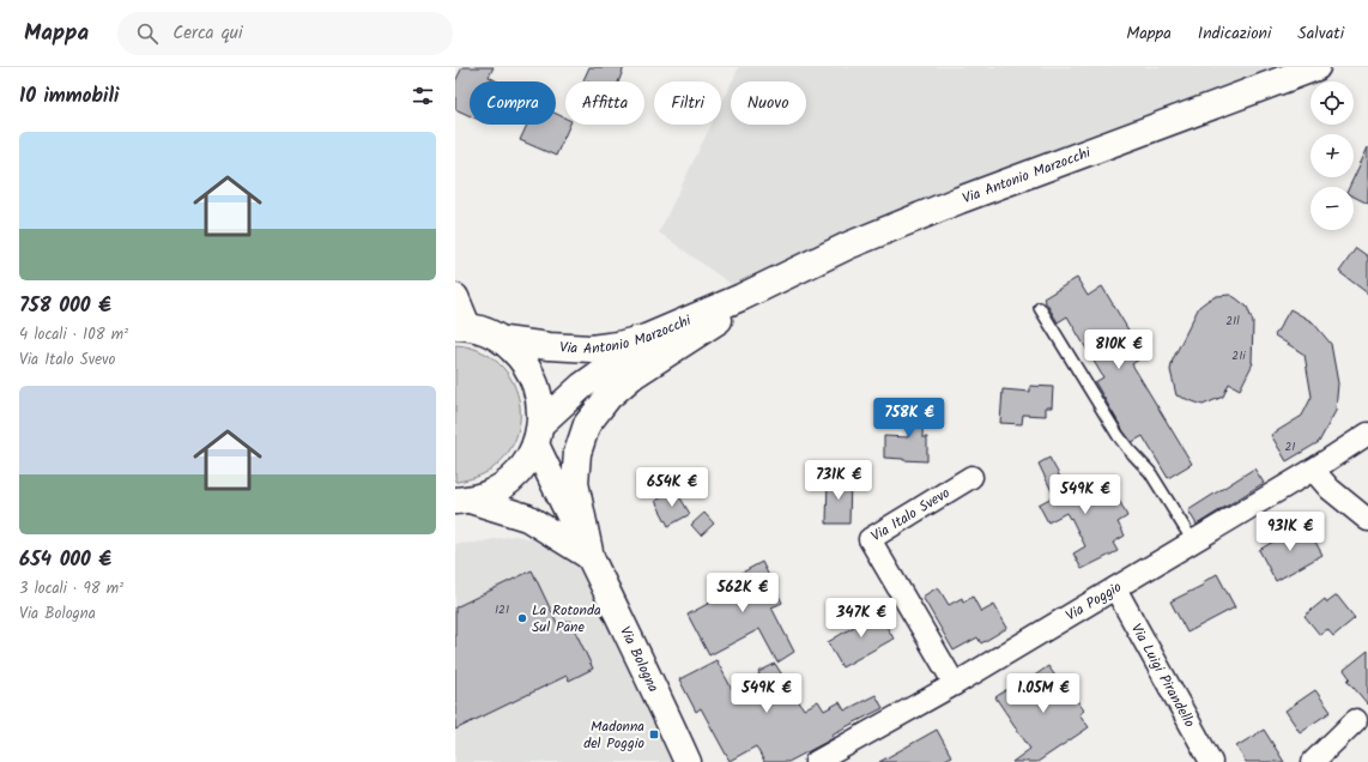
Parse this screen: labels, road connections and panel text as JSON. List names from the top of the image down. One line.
{"streets":{"main road":["Via Antonio Marzocchi","Via Bologna"],"street":["Via Italo Svevo","Via Poggio","Via Luigi Pirandello"]},"crossings":[["Via Antonio Marzocchi","Via Bologna"],["Via Italo Svevo","Via Poggio"],["Via Poggio","Via Luigi Pirandello"]],"places":{"other":["La Rotonda Sul Pane"],"transit":["Madonna del Poggio"]},"house_numbers":["21l","21i","21","121"],"page":{"header":"Mappa","search":"Cerca qui","nav":["Mappa","Indicazioni","Salvati"],"heading":"10 immobili","map_buttons":["+","−"],"chip":["Compra","Affitta","Filtri","Nuovo"],"list":[{"name":"758 000 €","note":"4 locali · 108 m² · Via Italo Svevo"},{"name":"654 000 €","note":"3 locali · 98 m² · Via Bologna"}],"price":["810K €","758K €","731K €","654K €","549K €","931K €","562K €","347K €","549K €","1.05M €"]}}
